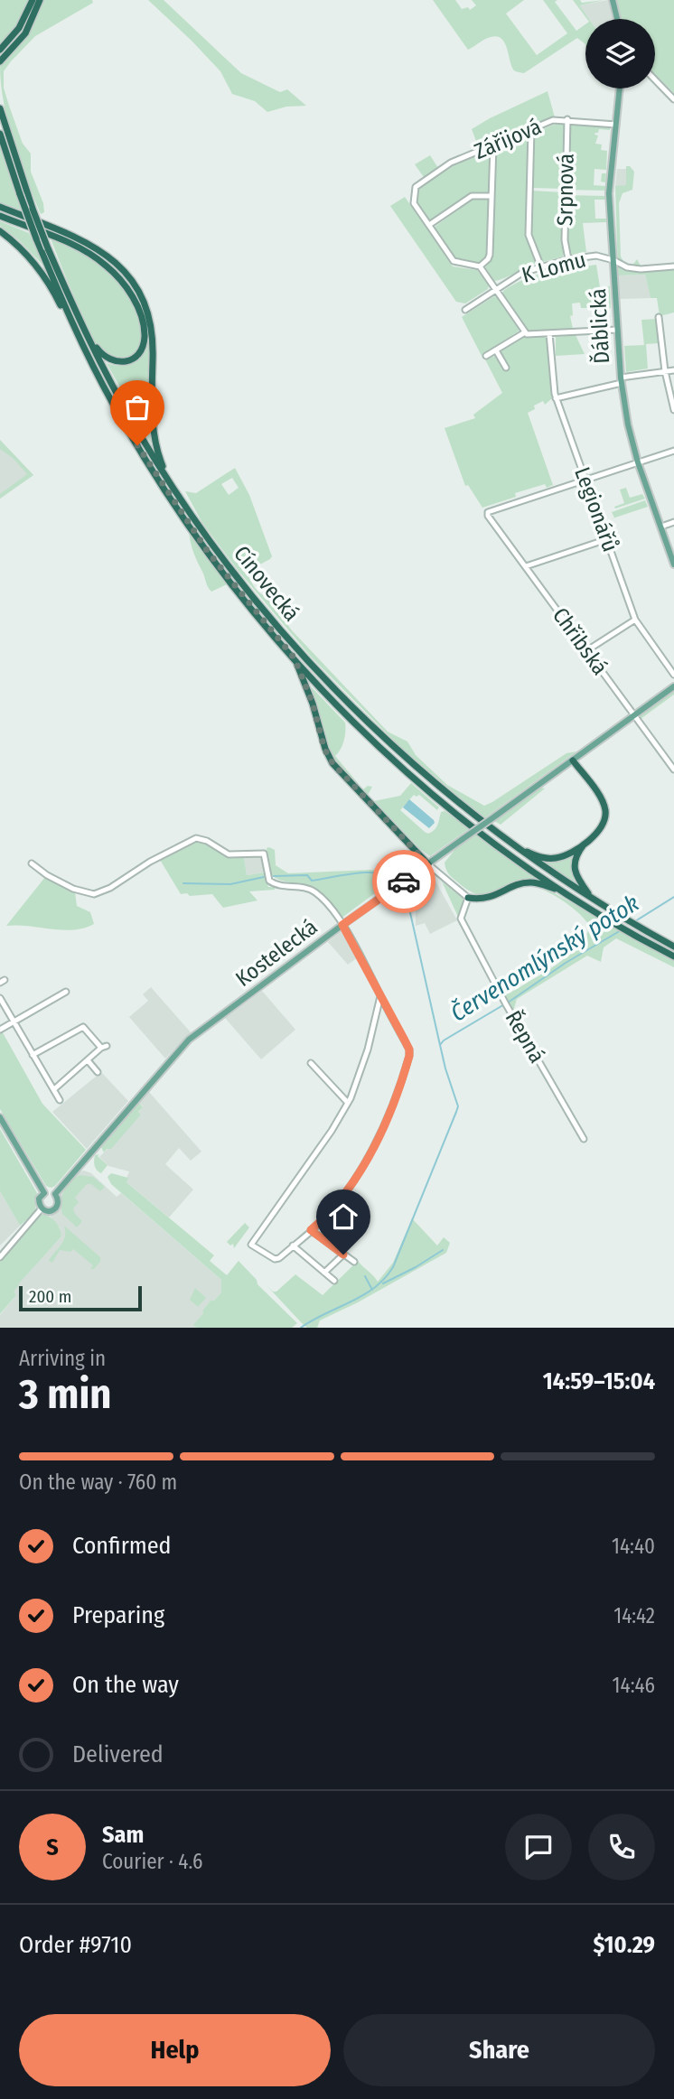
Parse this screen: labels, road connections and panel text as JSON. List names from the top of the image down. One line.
{"streets":{"highway":["Cínovecká"],"main road":["Ďáblická","Kostelecká"],"street":["Zářijová","Srpnová","K Lomu","Legionářů","Chřibská","Řepná"]},"crossings":[["Zářijová","Srpnová"],["Zářijová","Ďáblická"],["Srpnová","K Lomu"],["K Lomu","Ďáblická"],["Legionářů","Chřibská"],["Chřibská","Kostelecká"]],"water":["Červenomlýnský potok"],"scale_bar":"200 m","page":{"scale":"200 m","heading":["3 min","Arriving in","14:59–15:04"],"panel":["Sam","Courier · 4.6","Order #9710","$10.29"],"bar":"On the way · 760 m","list":[["Confirmed","14:40"],["Preparing","14:42"],["On the way","14:46"],"Delivered"],"round":"S","buttons":["Help","Share"]}}
